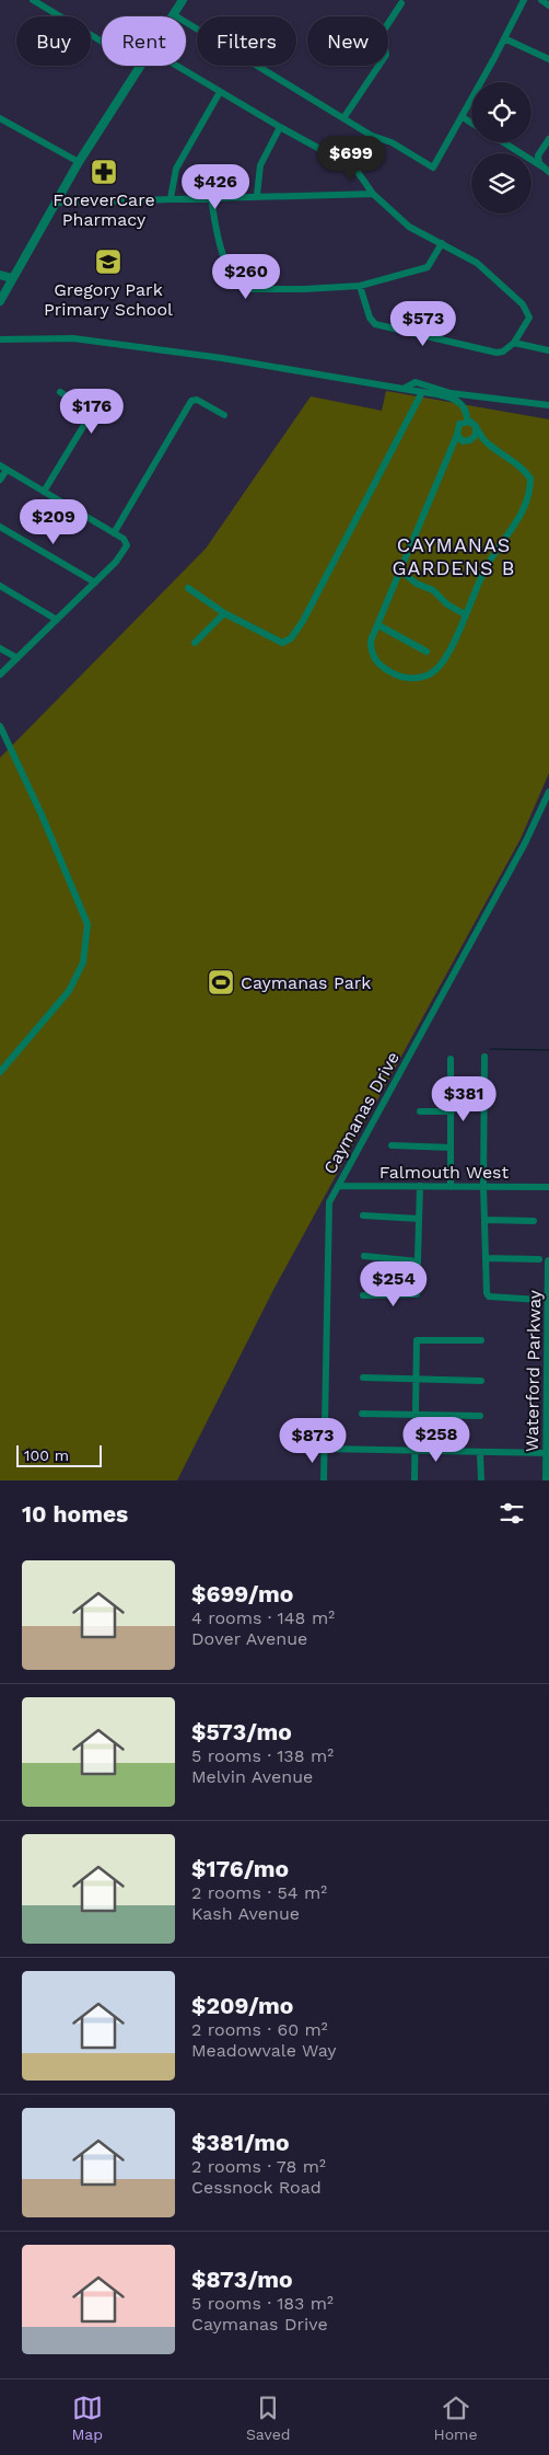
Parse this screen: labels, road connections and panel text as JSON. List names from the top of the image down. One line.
{"streets":{"street":["Caymanas Drive","Falmouth West","Waterford Parkway"]},"crossings":[["Caymanas Drive","Falmouth West"]],"districts":["CAYMANAS GARDENS B"],"places":{"pharmacy":["ForeverCare Pharmacy"],"school or university":["Gregory Park Primary School"],"sports":["Caymanas Park"]},"scale_bar":"100 m","page":{"chip":["Buy","Rent","Filters","New"],"price":["$699","$426","$260","$573","$176","$209","$381","$254","$258","$873"],"scale":"100 m","heading":"10 homes","list":[{"name":"$699/mo","note":"4 rooms · 148 m² · Dover Avenue"},{"name":"$573/mo","note":"5 rooms · 138 m² · Melvin Avenue"},{"name":"$176/mo","note":"2 rooms · 54 m² · Kash Avenue"},{"name":"$209/mo","note":"2 rooms · 60 m² · Meadowvale Way"},{"name":"$381/mo","note":"2 rooms · 78 m² · Cessnock Road"},{"name":"$873/mo","note":"5 rooms · 183 m² · Caymanas Drive"}],"tabs":["Map","Saved","Home"]}}
